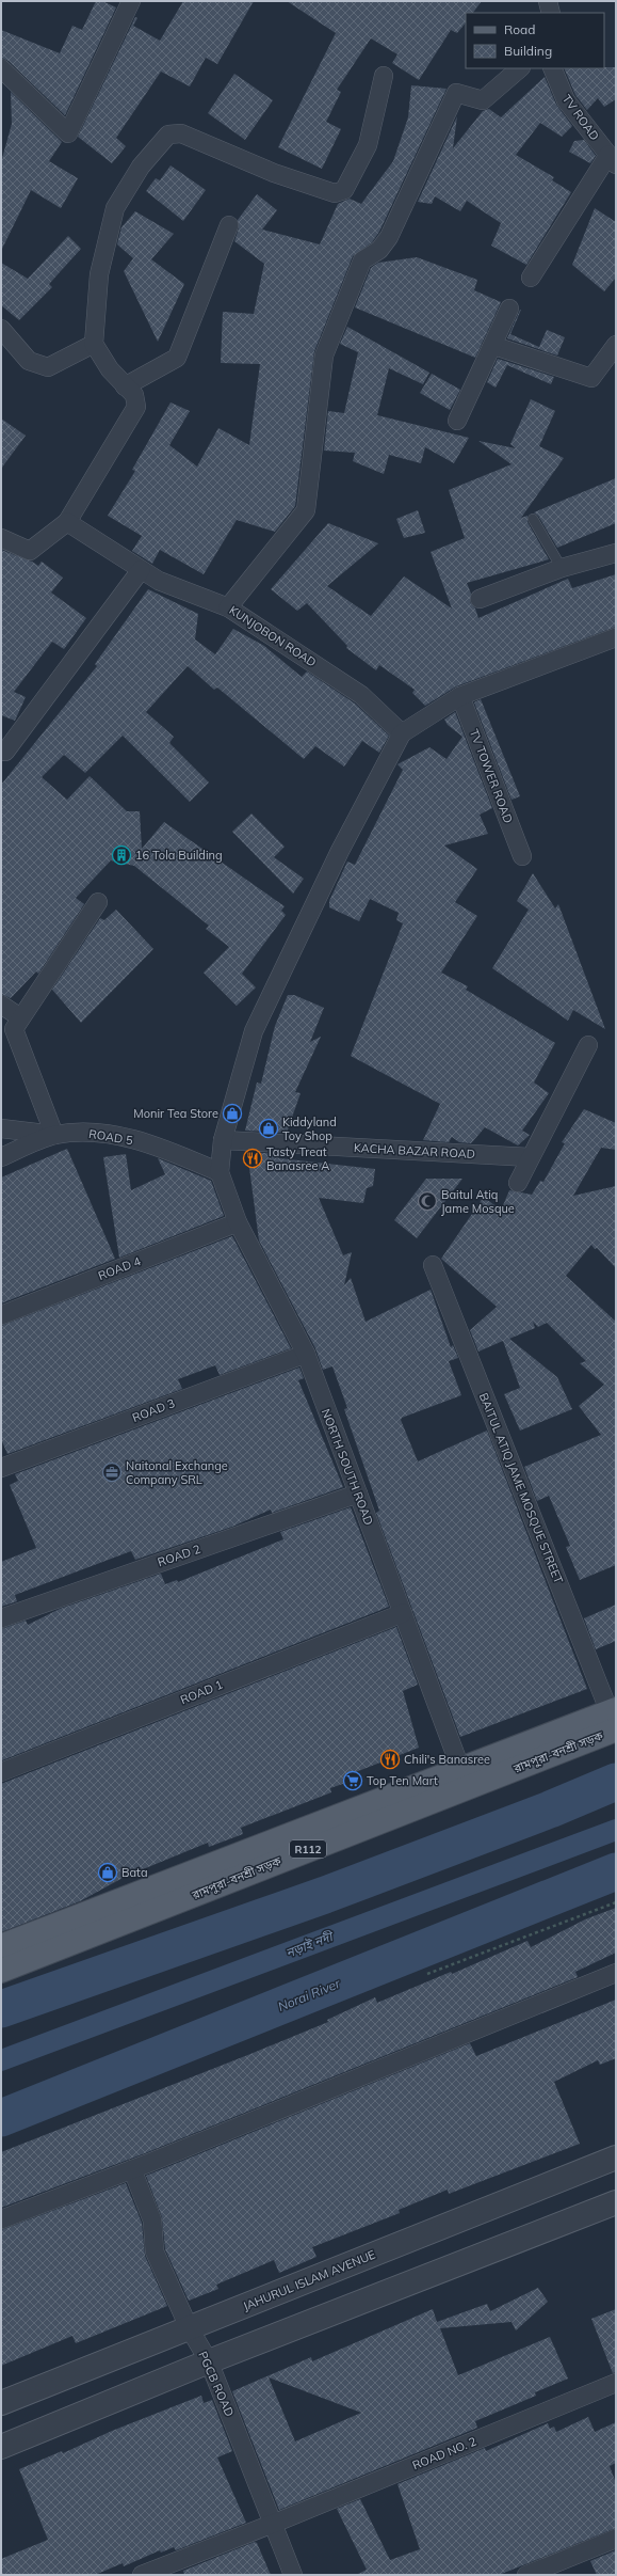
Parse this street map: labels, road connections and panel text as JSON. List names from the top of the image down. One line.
{"streets":{"main road":["রামপুরা-বনশ্রী সড়ক","R112"],"street":["TV ROAD","KUNJOBON ROAD","TV TOWER ROAD","ROAD 5","KACHA BAZAR ROAD","ROAD 4","ROAD 3","NORTH SOUTH ROAD","BAITUL ATIQ JAME MOSQUE STREET","ROAD 2","ROAD 1","JAHURUL ISLAM AVENUE","PGCB ROAD","ROAD NO. 2"]},"crossings":[["ROAD 5","NORTH SOUTH ROAD"],["ROAD 4","NORTH SOUTH ROAD"],["ROAD 3","NORTH SOUTH ROAD"],["NORTH SOUTH ROAD","ROAD 2"],["NORTH SOUTH ROAD","ROAD 1"],["NORTH SOUTH ROAD","রামপুরা-বনশ্রী সড়ক"],["BAITUL ATIQ JAME MOSQUE STREET","রামপুরা-বনশ্রী সড়ক"],["JAHURUL ISLAM AVENUE","PGCB ROAD"],["PGCB ROAD","ROAD NO. 2"]],"water":["নড়াই নদী","Norai River"],"places":{"building":["16 Tola Building"],"shop":["Monir Tea Store","Kiddyland Toy Shop","Bata"],"restaurant":["Tasty Treat Banasree A","Chili's Banasree"],"mosque":["Baitul Atiq Jame Mosque"],"office":["Naitonal Exchange Company SRL"],"supermarket":["Top Ten Mart"]},"legend":["Road","Building"]}
